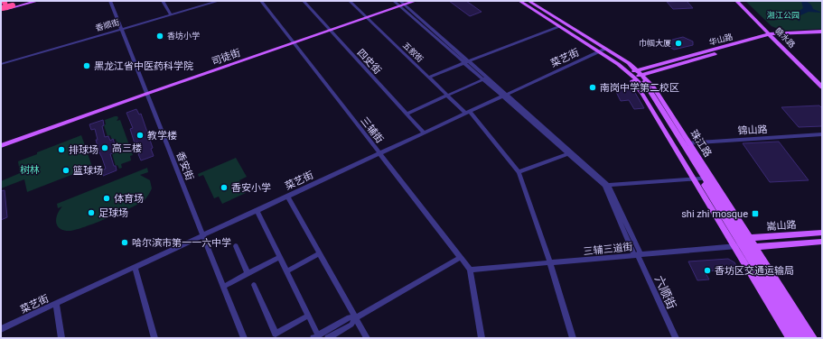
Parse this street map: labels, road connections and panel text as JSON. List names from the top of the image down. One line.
{"streets":{"main road":["赣水路","华山路","司徒街","珠江路","嵩山路"],"street":["香顺街","五叙街","菜艺街","四史街","三辅街","锦山路","香安街","三辅三道街","六顺街"]},"crossings":[["香顺街","香安街"],["赣水路","华山路"],["华山路","珠江路"],["五叙街","司徒街"],["五叙街","菜艺街"],["五叙街","三辅三道街"],["司徒街","四史街"],["司徒街","三辅街"],["司徒街","香安街"],["菜艺街","四史街"],["菜艺街","三辅街"],["菜艺街","珠江路"],["菜艺街","香安街"],["三辅街","三辅三道街"],["锦山路","珠江路"],["珠江路","嵩山路"],["珠江路","三辅三道街"],["嵩山路","三辅三道街"],["三辅三道街","六顺街"]],"parks":["湘江公园","树林"],"places":{"other":["香坊小学","巾帼大厦","黑龙江省中医药科学院","南岗中学第二校区","教学楼","高三楼","排球场","篮球场","香安小学","体育场","足球场","哈尔滨市第一一六中学","香坊区交通运输局"],"transit":["shi zhi mosque"]}}
